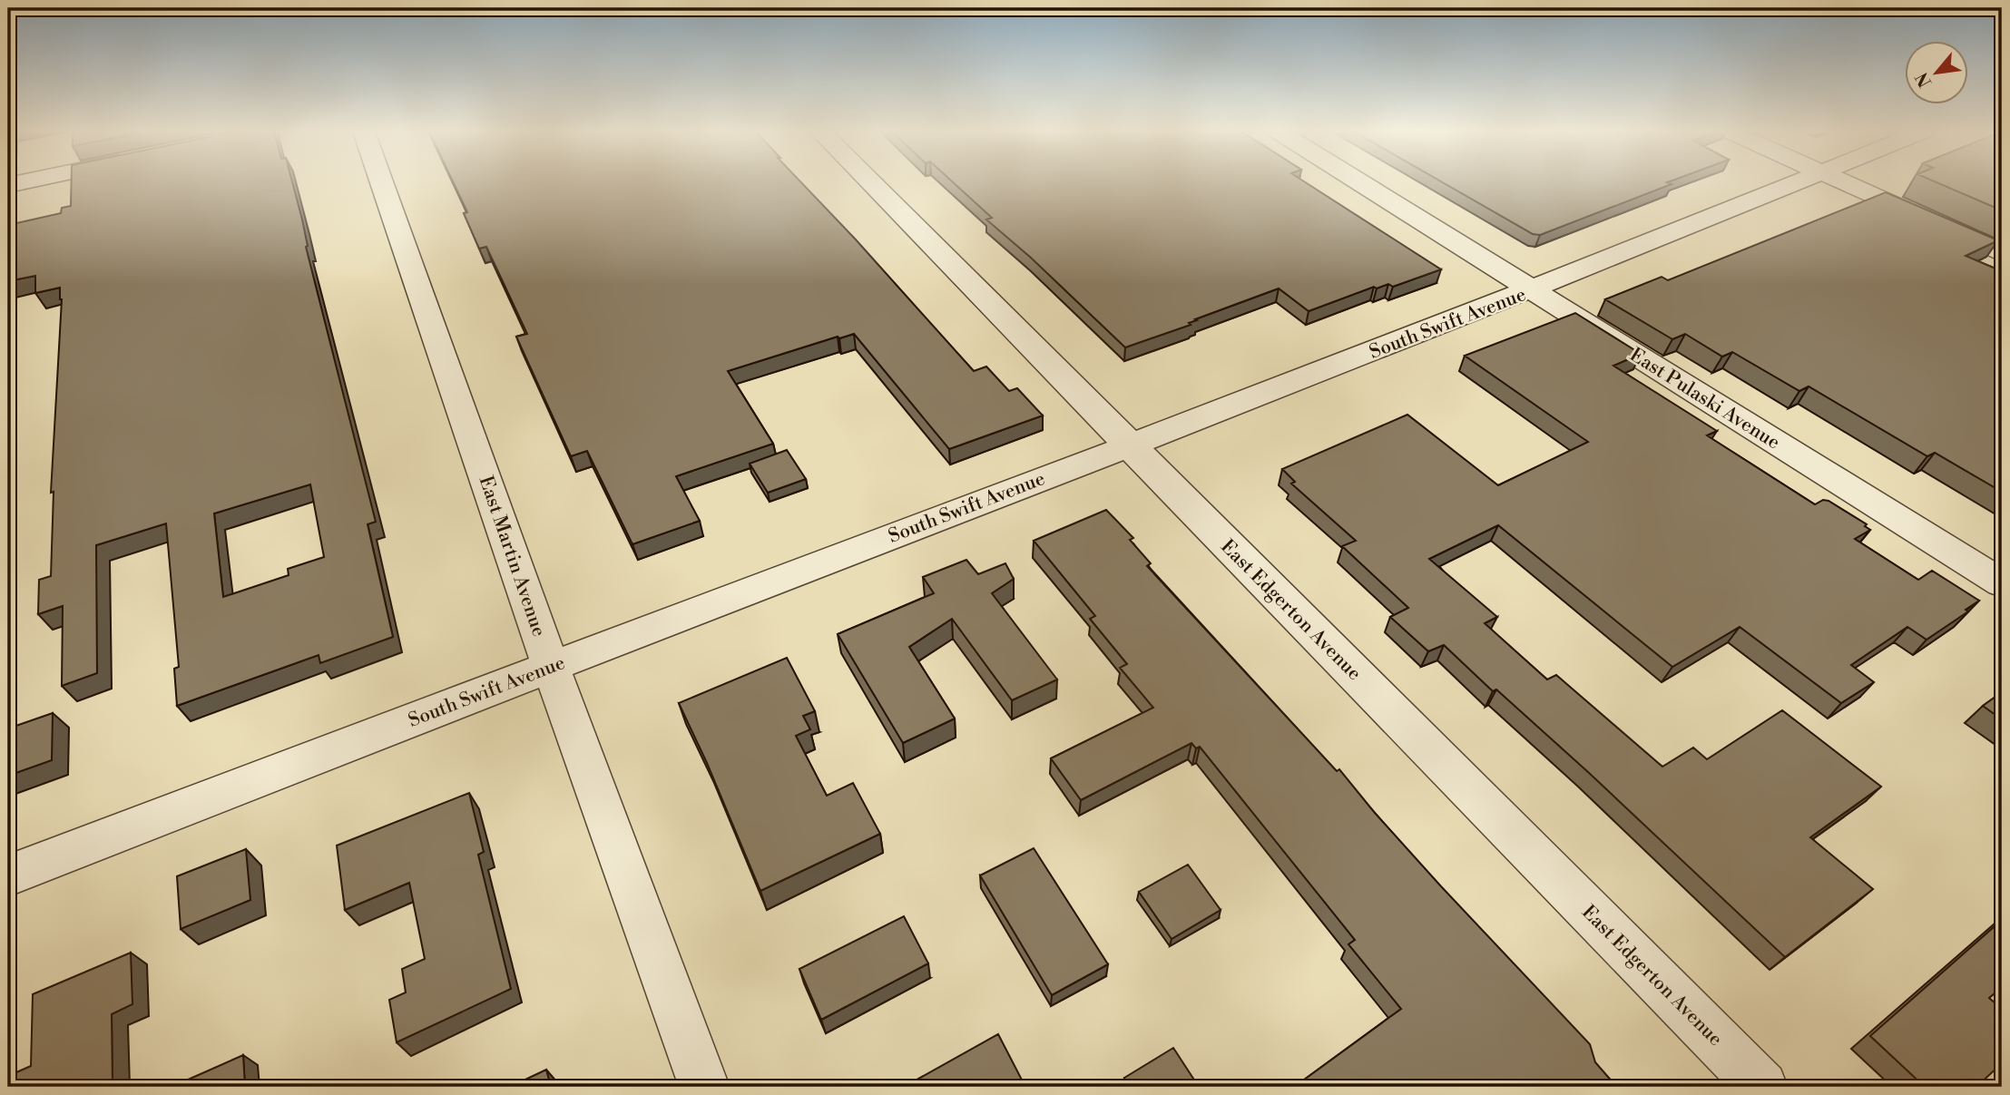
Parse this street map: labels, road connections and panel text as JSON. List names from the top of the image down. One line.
{"streets":{"street":["South Swift Avenue","East Pulaski Avenue","East Martin Avenue","East Edgerton Avenue"]},"crossings":[["South Swift Avenue","East Pulaski Avenue"],["South Swift Avenue","East Martin Avenue"],["South Swift Avenue","East Edgerton Avenue"]],"north":"bottom left"}
